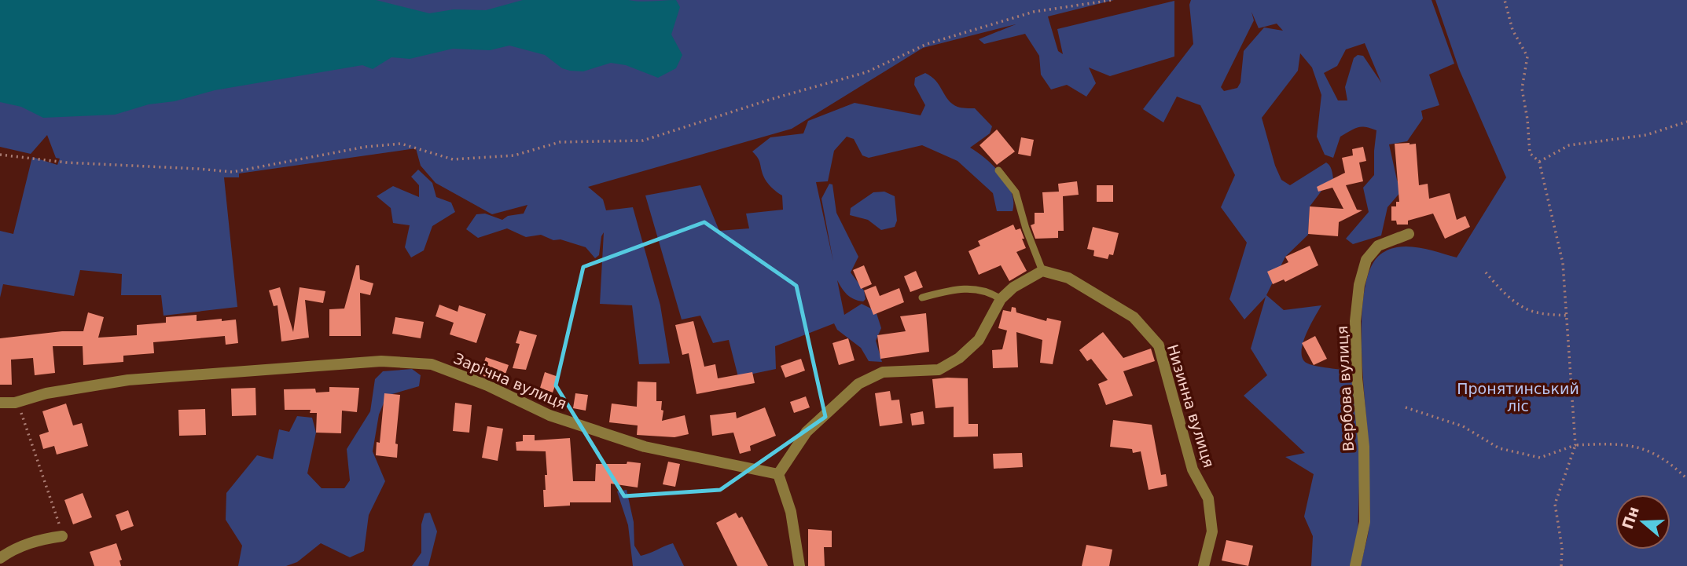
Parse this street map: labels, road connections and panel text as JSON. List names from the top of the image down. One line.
{"streets":{"street":["Зарічна вулиця","Вербова вулиця","Низинна вулиця"]},"parks":["Пронятинський ліс"],"north":"left"}
